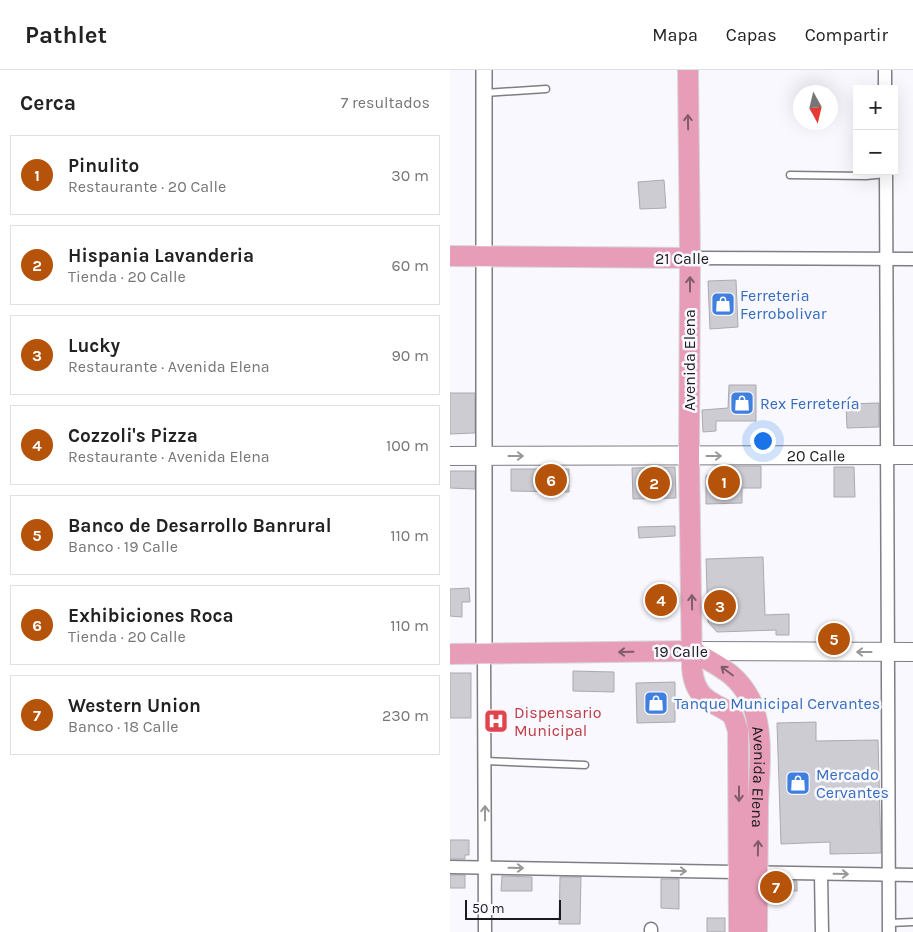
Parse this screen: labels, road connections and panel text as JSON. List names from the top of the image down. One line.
{"streets":{"main road":["21 Calle","Avenida Elena","20 Calle","19 Calle"]},"crossings":[["21 Calle","Avenida Elena"],["Avenida Elena","20 Calle"],["Avenida Elena","19 Calle"]],"one_way":["20 Calle","19 Calle"],"places":{"shop":["Ferreteria Ferrobolivar","Rex Ferretería","Tanque Municipal Cervantes","Mercado Cervantes"],"hospital":["Dispensario Municipal"]},"scale_bar":"50 m","north":"bottom","page":{"header":"Pathlet","nav":["Mapa","Capas","Compartir"],"heading":["Cerca","7 resultados"],"map_buttons":["+","−"],"list":[{"mark":"1","name":"Pinulito","note":"Restaurante · 20 Calle","value":"30 m"},{"mark":"2","name":"Hispania Lavanderia","note":"Tienda · 20 Calle","value":"60 m"},{"mark":"3","name":"Lucky","note":"Restaurante · Avenida Elena","value":"90 m"},{"mark":"4","name":"Cozzoli's Pizza","note":"Restaurante · Avenida Elena","value":"100 m"},{"mark":"5","name":"Banco de Desarrollo Banrural","note":"Banco · 19 Calle","value":"110 m"},{"mark":"6","name":"Exhibiciones Roca","note":"Tienda · 20 Calle","value":"110 m"},{"mark":"7","name":"Western Union","note":"Banco · 18 Calle","value":"230 m"}],"pins":["6","1","2","4","3","5","7"],"scale":"50 m"}}
